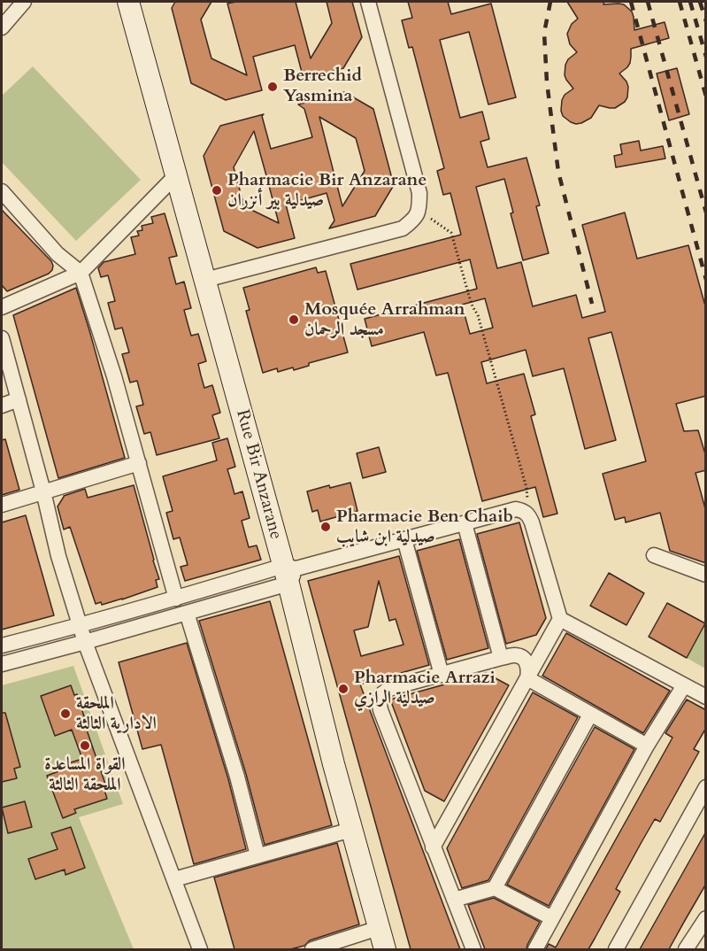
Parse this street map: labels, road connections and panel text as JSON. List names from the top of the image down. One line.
{"streets":{"street":["Rue Bir Anzarane"]},"places":["Berrechid Yasmina","Pharmacie Bir Anzarane صيدلية بير أنزران","Mosquée Arrahman مسجد الرحمان","Pharmacie Ben Chaib صيدلية ابن شايب","Pharmacie Arrazi صيدلية الرازي","الملحقة الادارية الثالثة","القواة المساعدة الملحقة الثالثة"]}
